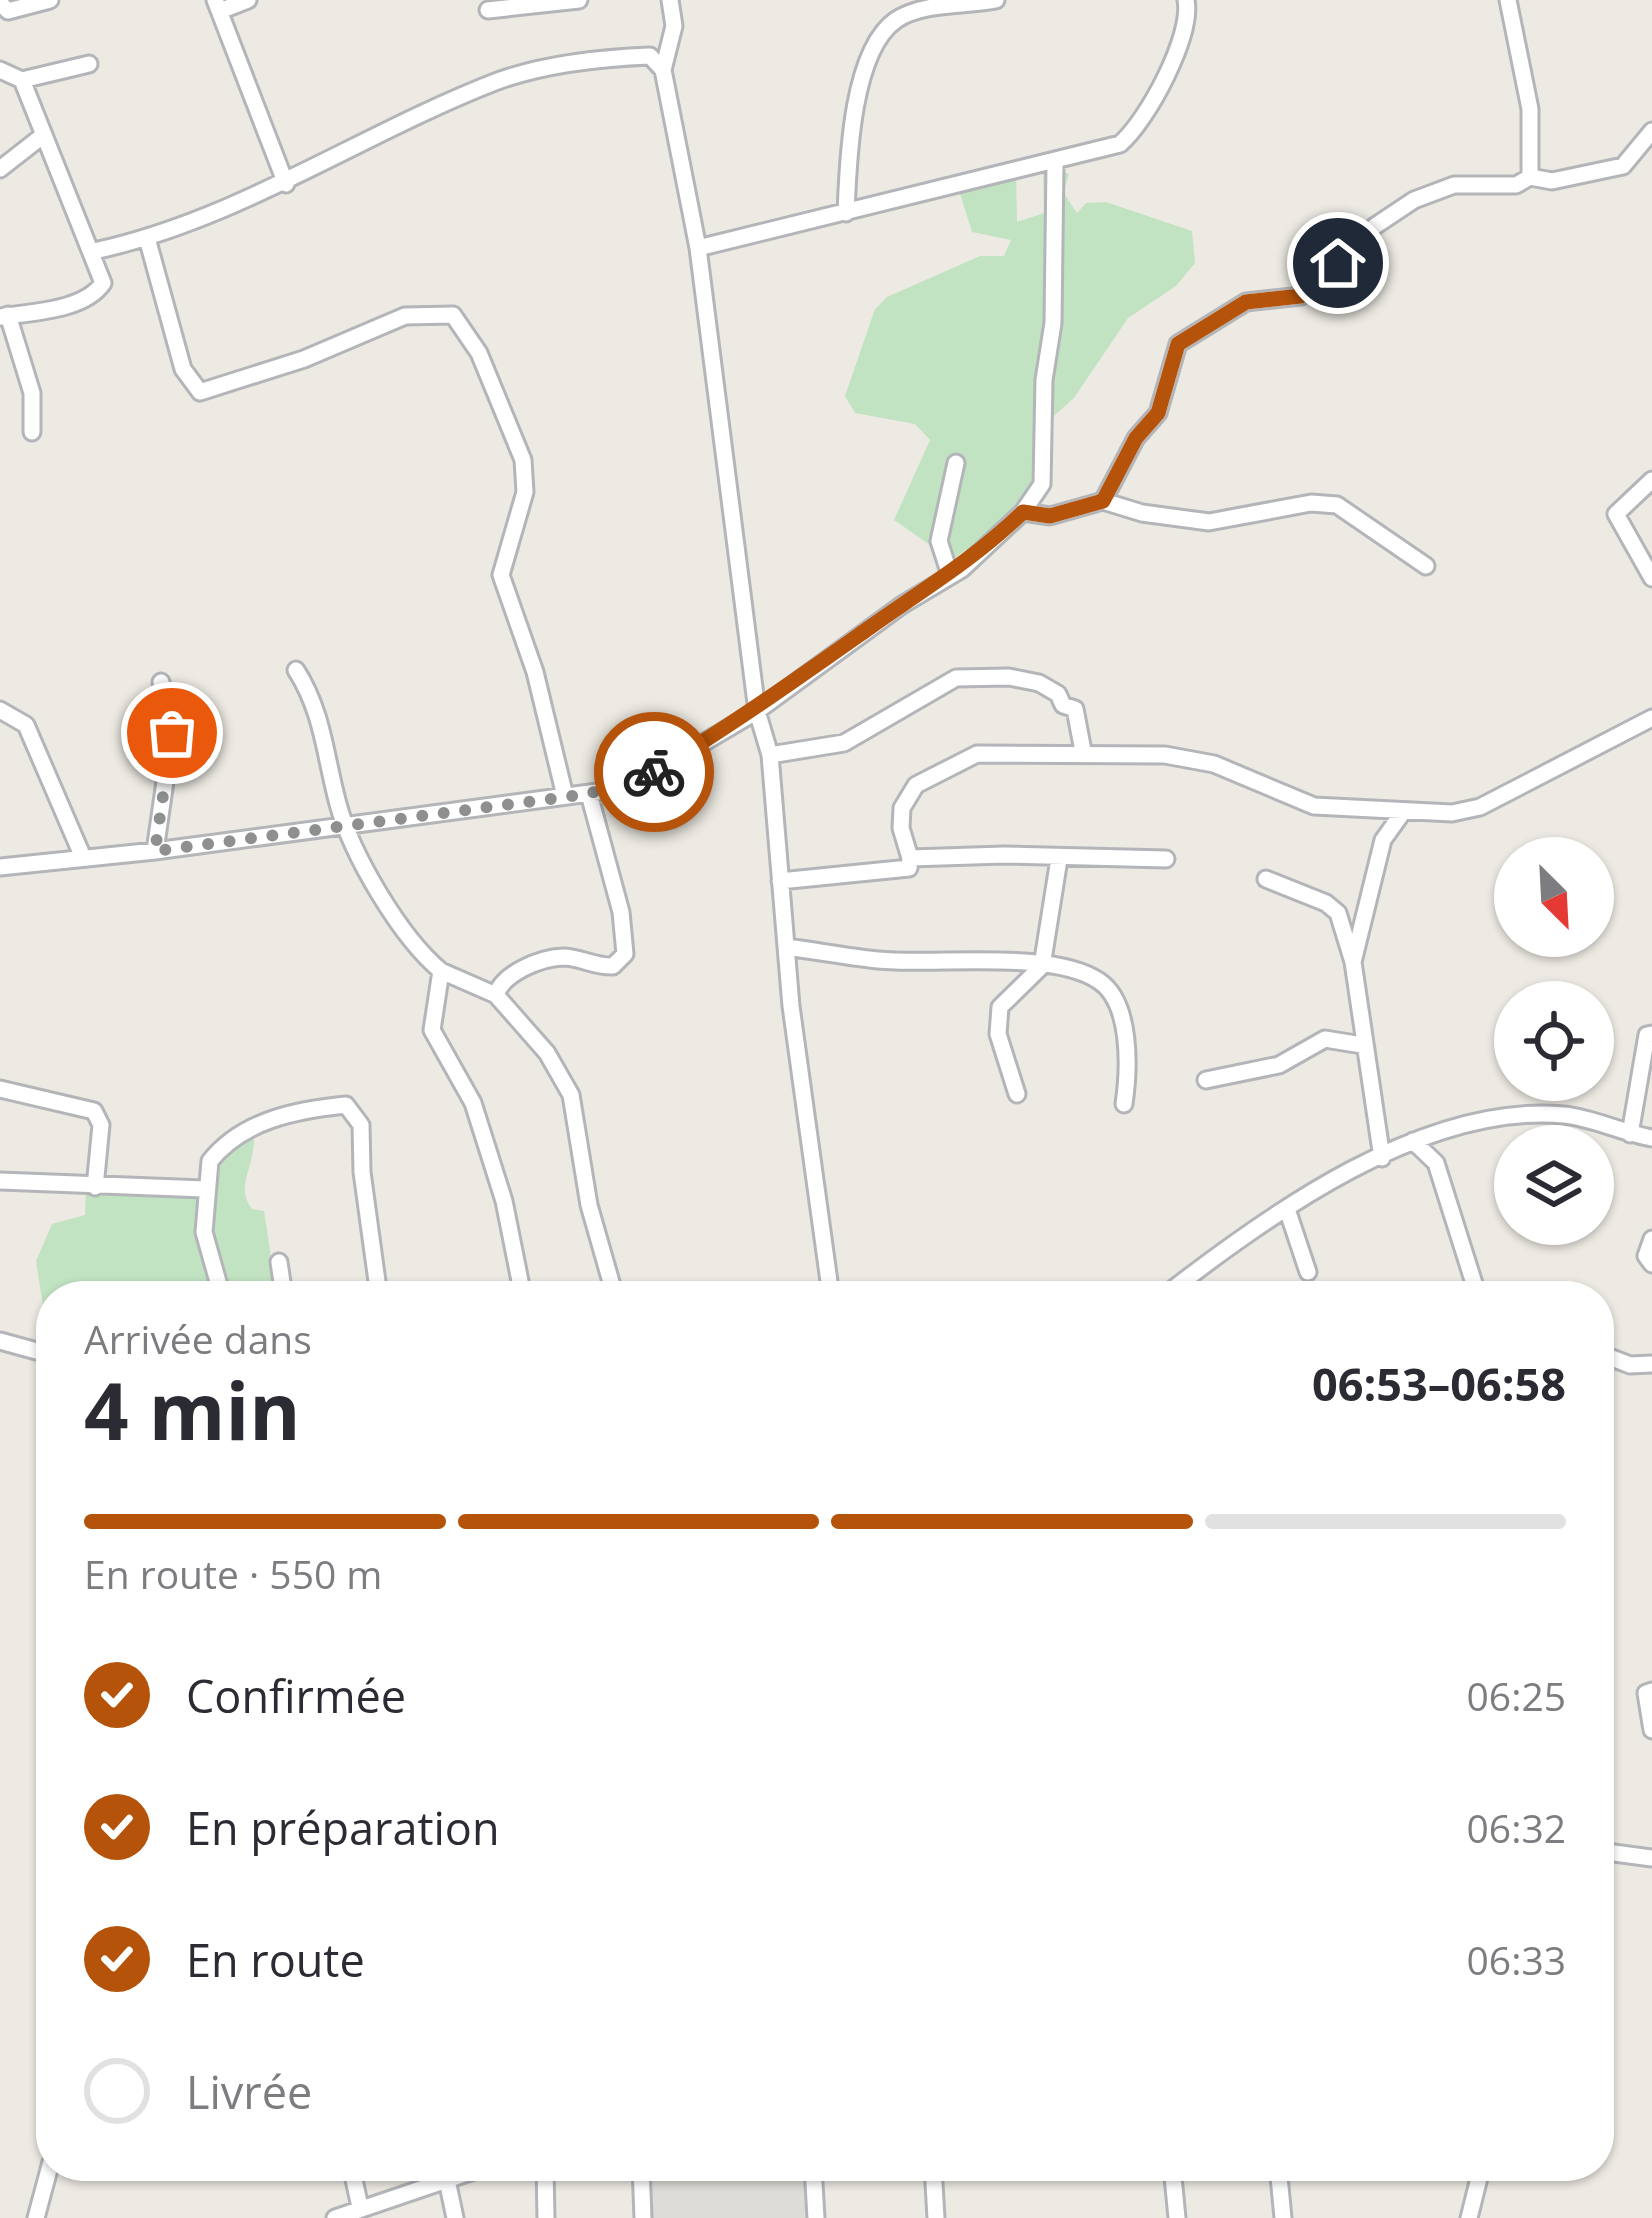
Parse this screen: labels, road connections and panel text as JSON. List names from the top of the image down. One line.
{"north":"bottom right","page":{"heading":["4 min","Arrivée dans","06:53–06:58"],"bar":"En route · 550 m","list":[["Confirmée","06:25"],["En préparation","06:32"],["En route","06:33"],"Livrée"]}}
